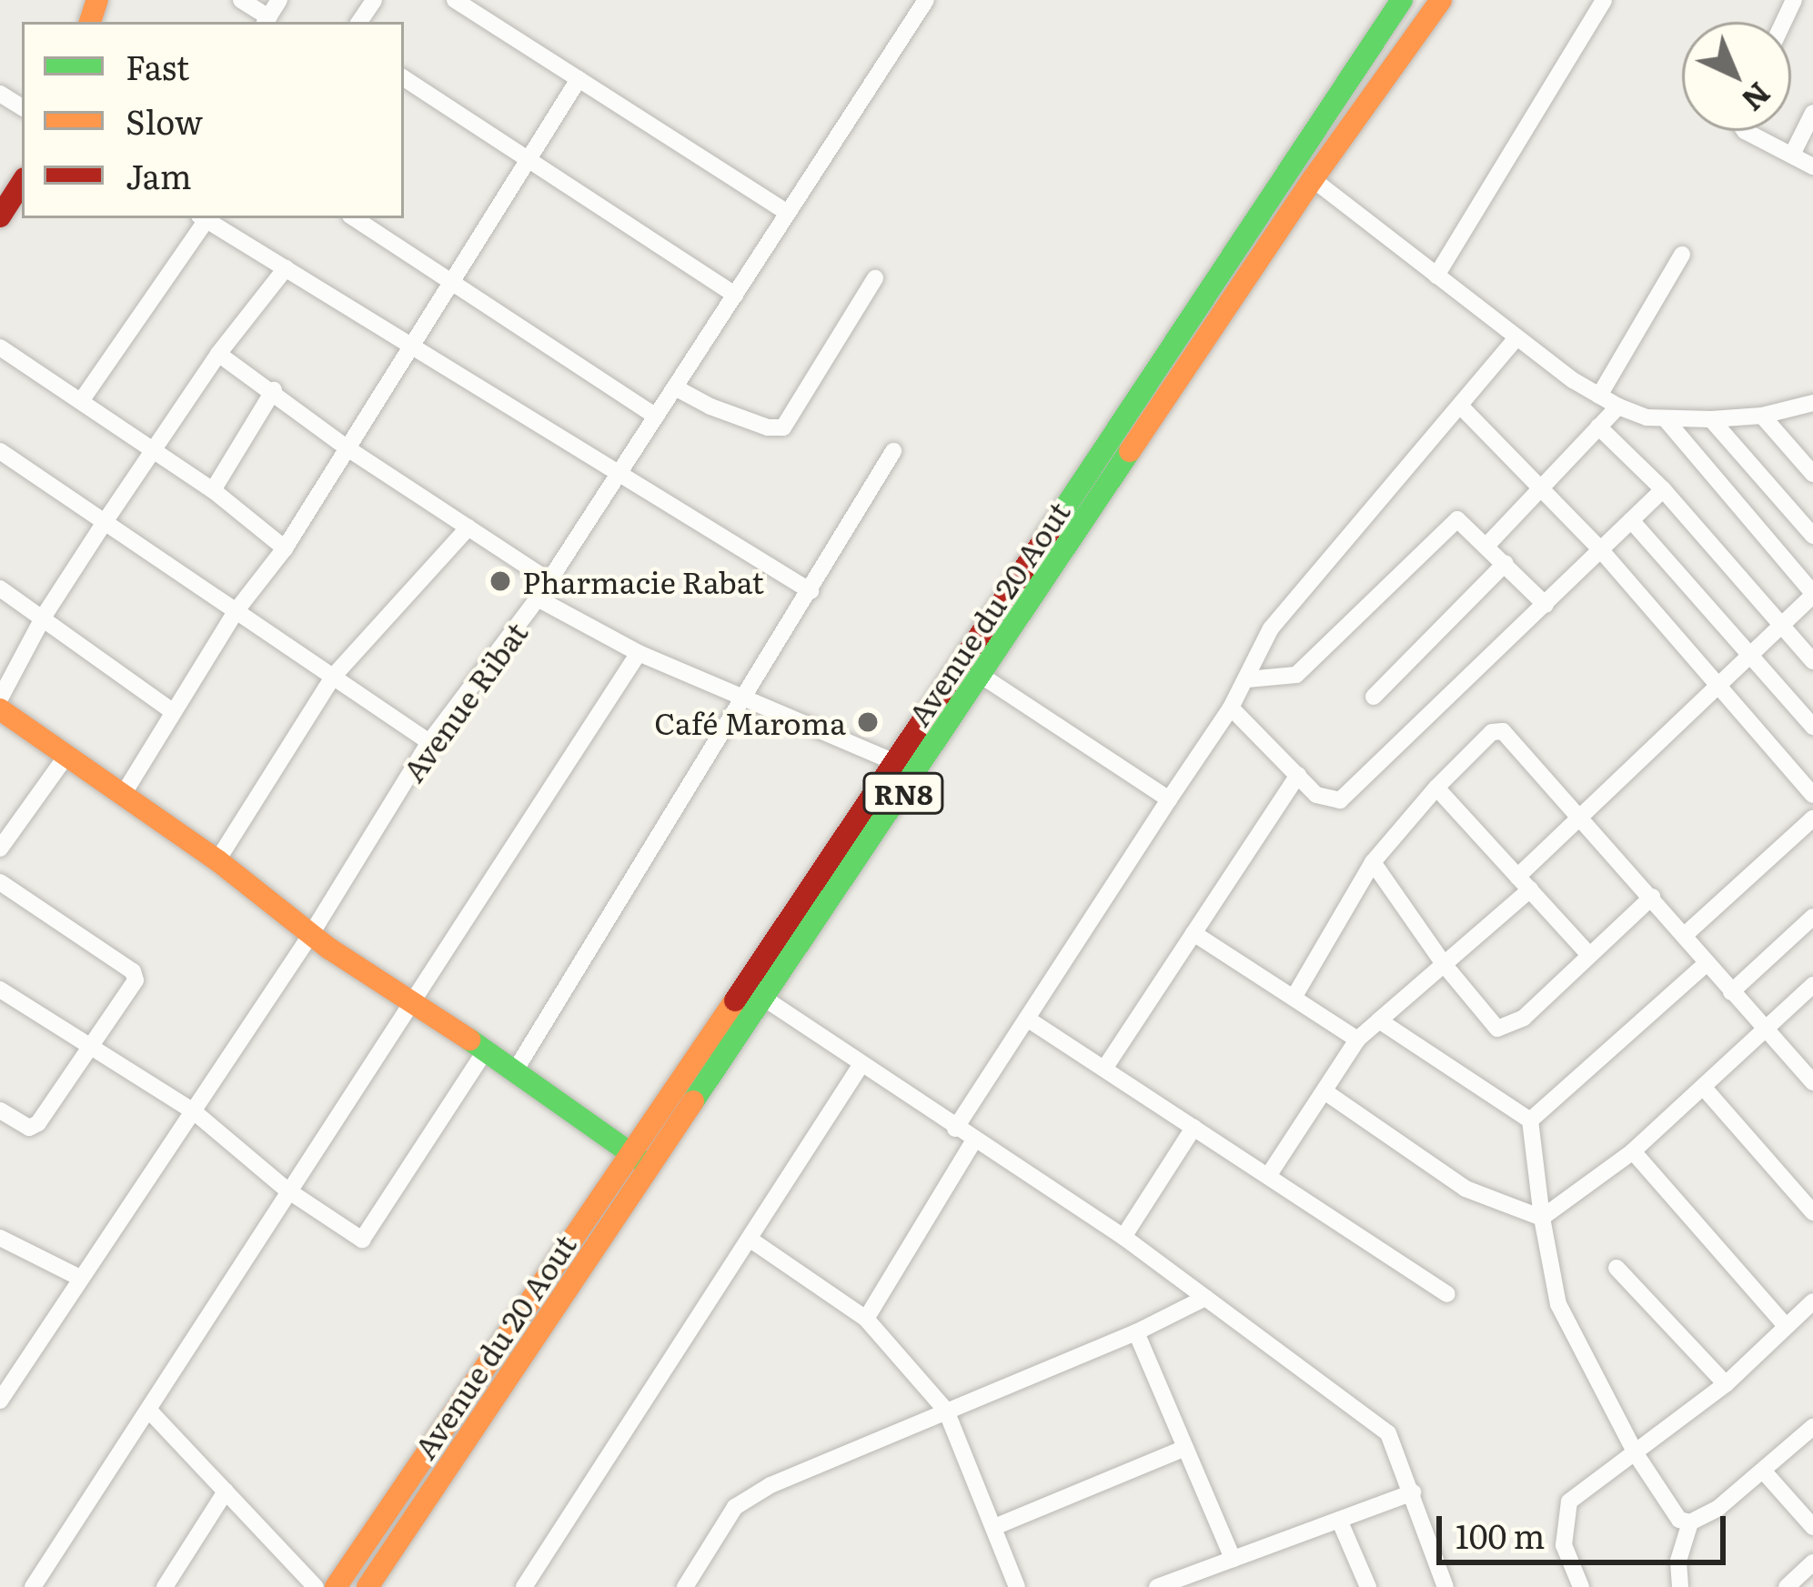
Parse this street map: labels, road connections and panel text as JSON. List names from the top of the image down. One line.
{"streets":{"main road":["Avenue du 20 Aout","RN8"],"street":["Avenue Ribat"]},"places":["Pharmacie Rabat","Café Maroma"],"legend":["Fast","Slow","Jam"],"scale_bar":"100 m","north":"bottom right"}
